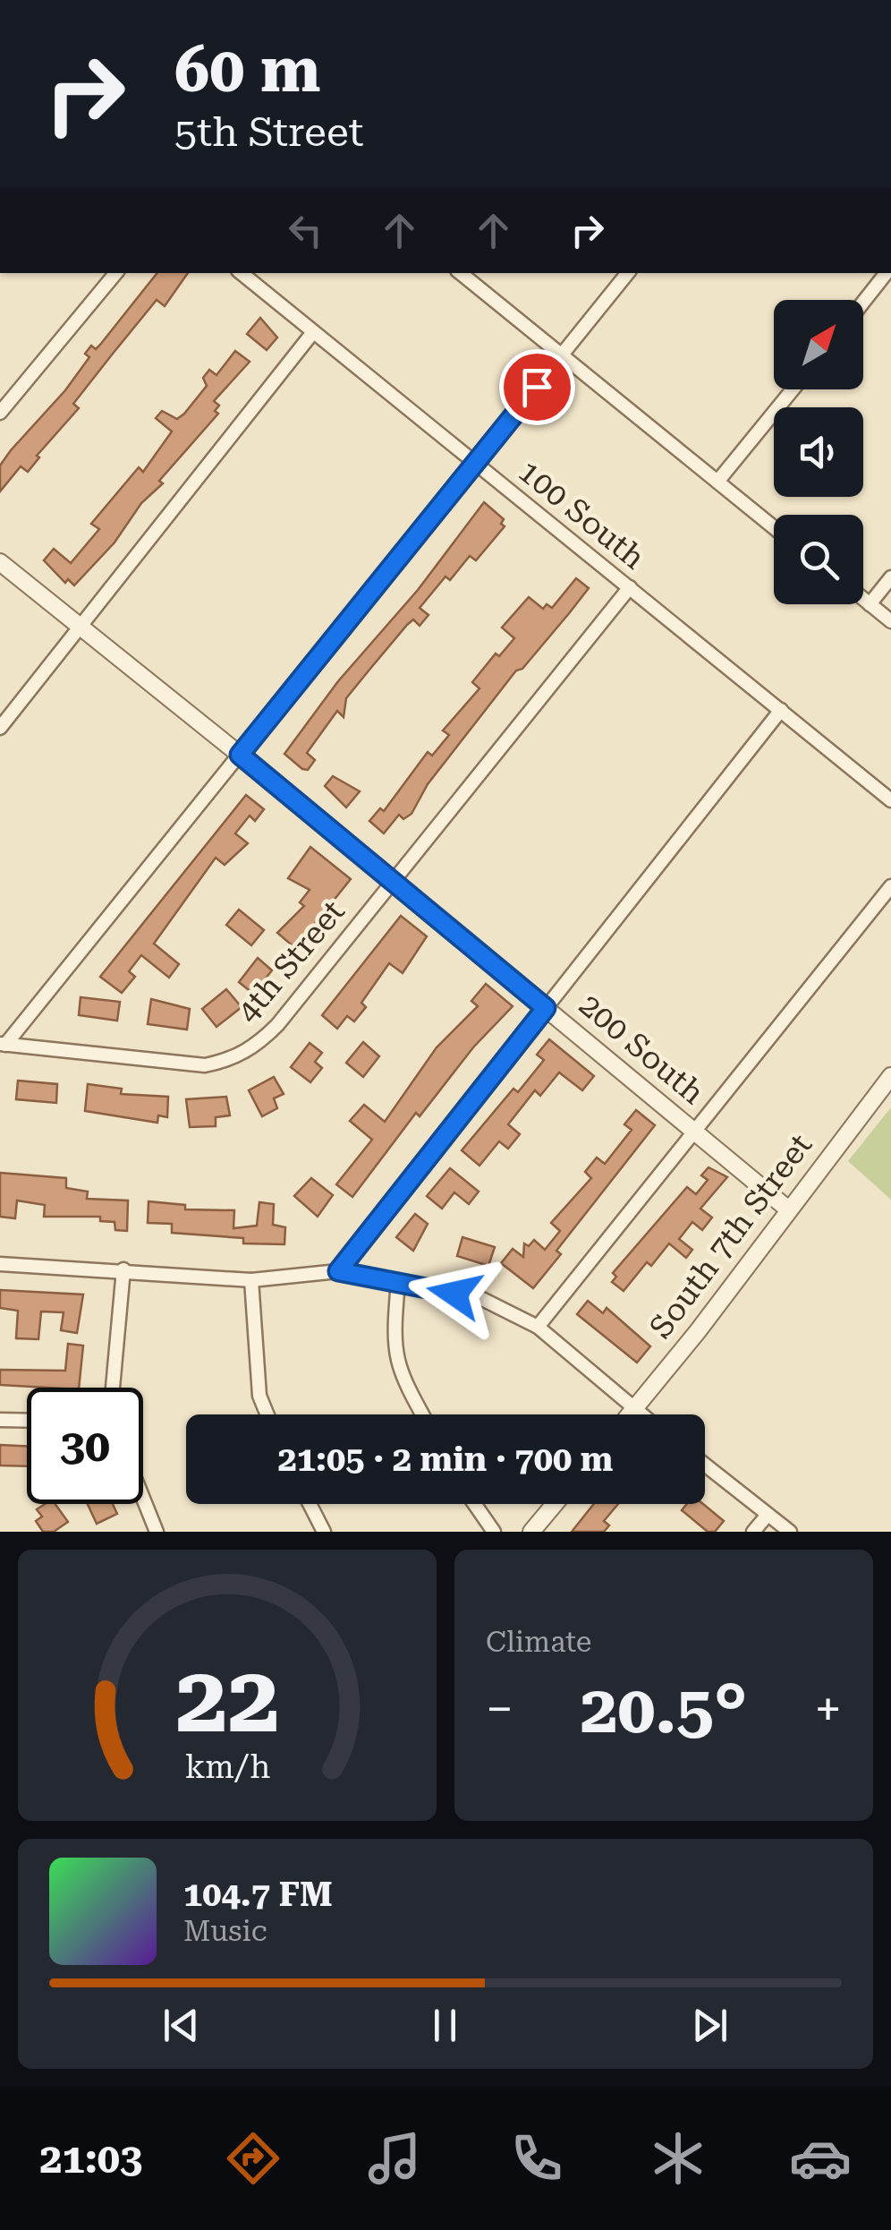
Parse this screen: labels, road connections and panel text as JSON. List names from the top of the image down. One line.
{"streets":{"street":["100 South","4th Street","200 South","South 7th Street"]},"crossings":[["100 South","4th Street"],["4th Street","200 South"],["200 South","South 7th Street"]],"north":"top right","page":{"turn":["60 m","5th Street"],"limit":"30","trip":"21:05 · 2 min · 700 m","tile":"Climate","heat":["−","20.5°","+"],"song":["104.7 FM","Music"],"tabs":"21:03","gauge":["22","km/h"]}}
